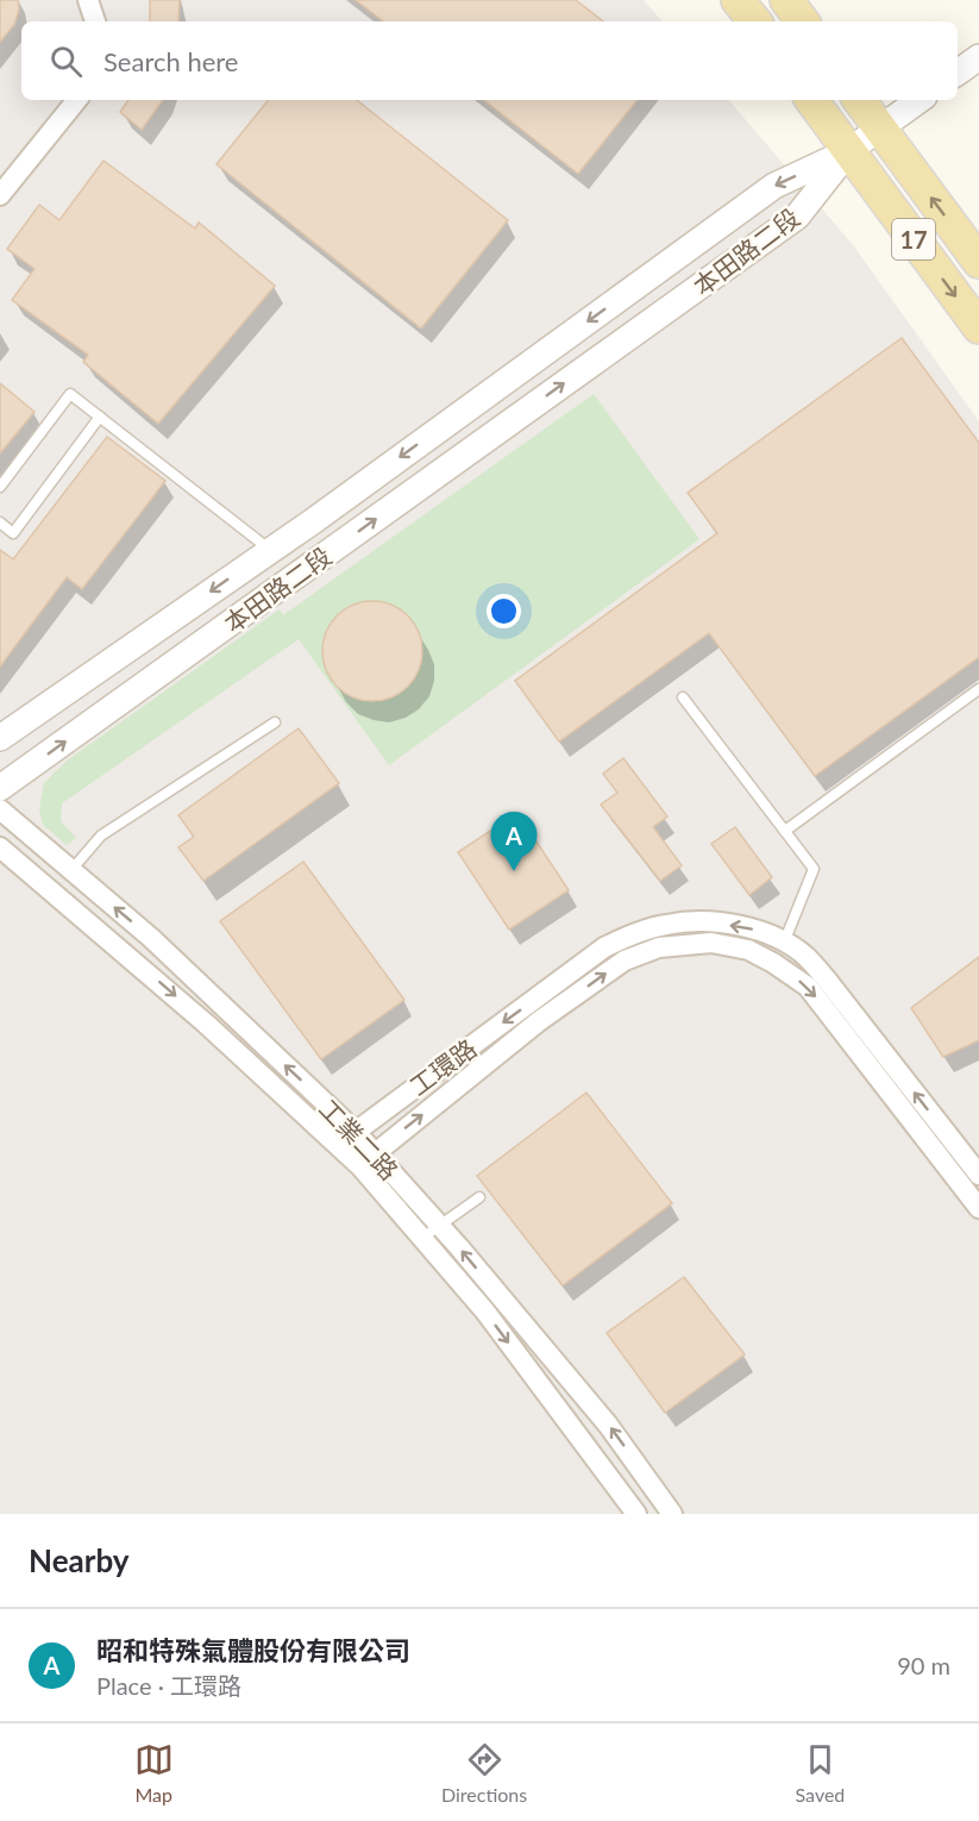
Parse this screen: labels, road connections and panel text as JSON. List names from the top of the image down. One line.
{"streets":{"main road":["17"],"street":["本田路二段","工環路","工業二路"]},"crossings":[["17","本田路二段"],["工環路","工業二路"]],"page":{"search":"Search here","pins":"A","heading":"Nearby","list":[{"mark":"A","name":"昭和特殊氣體股份有限公司","note":"Place · 工環路","value":"90 m"}],"nav":["Map","Directions","Saved"]}}
